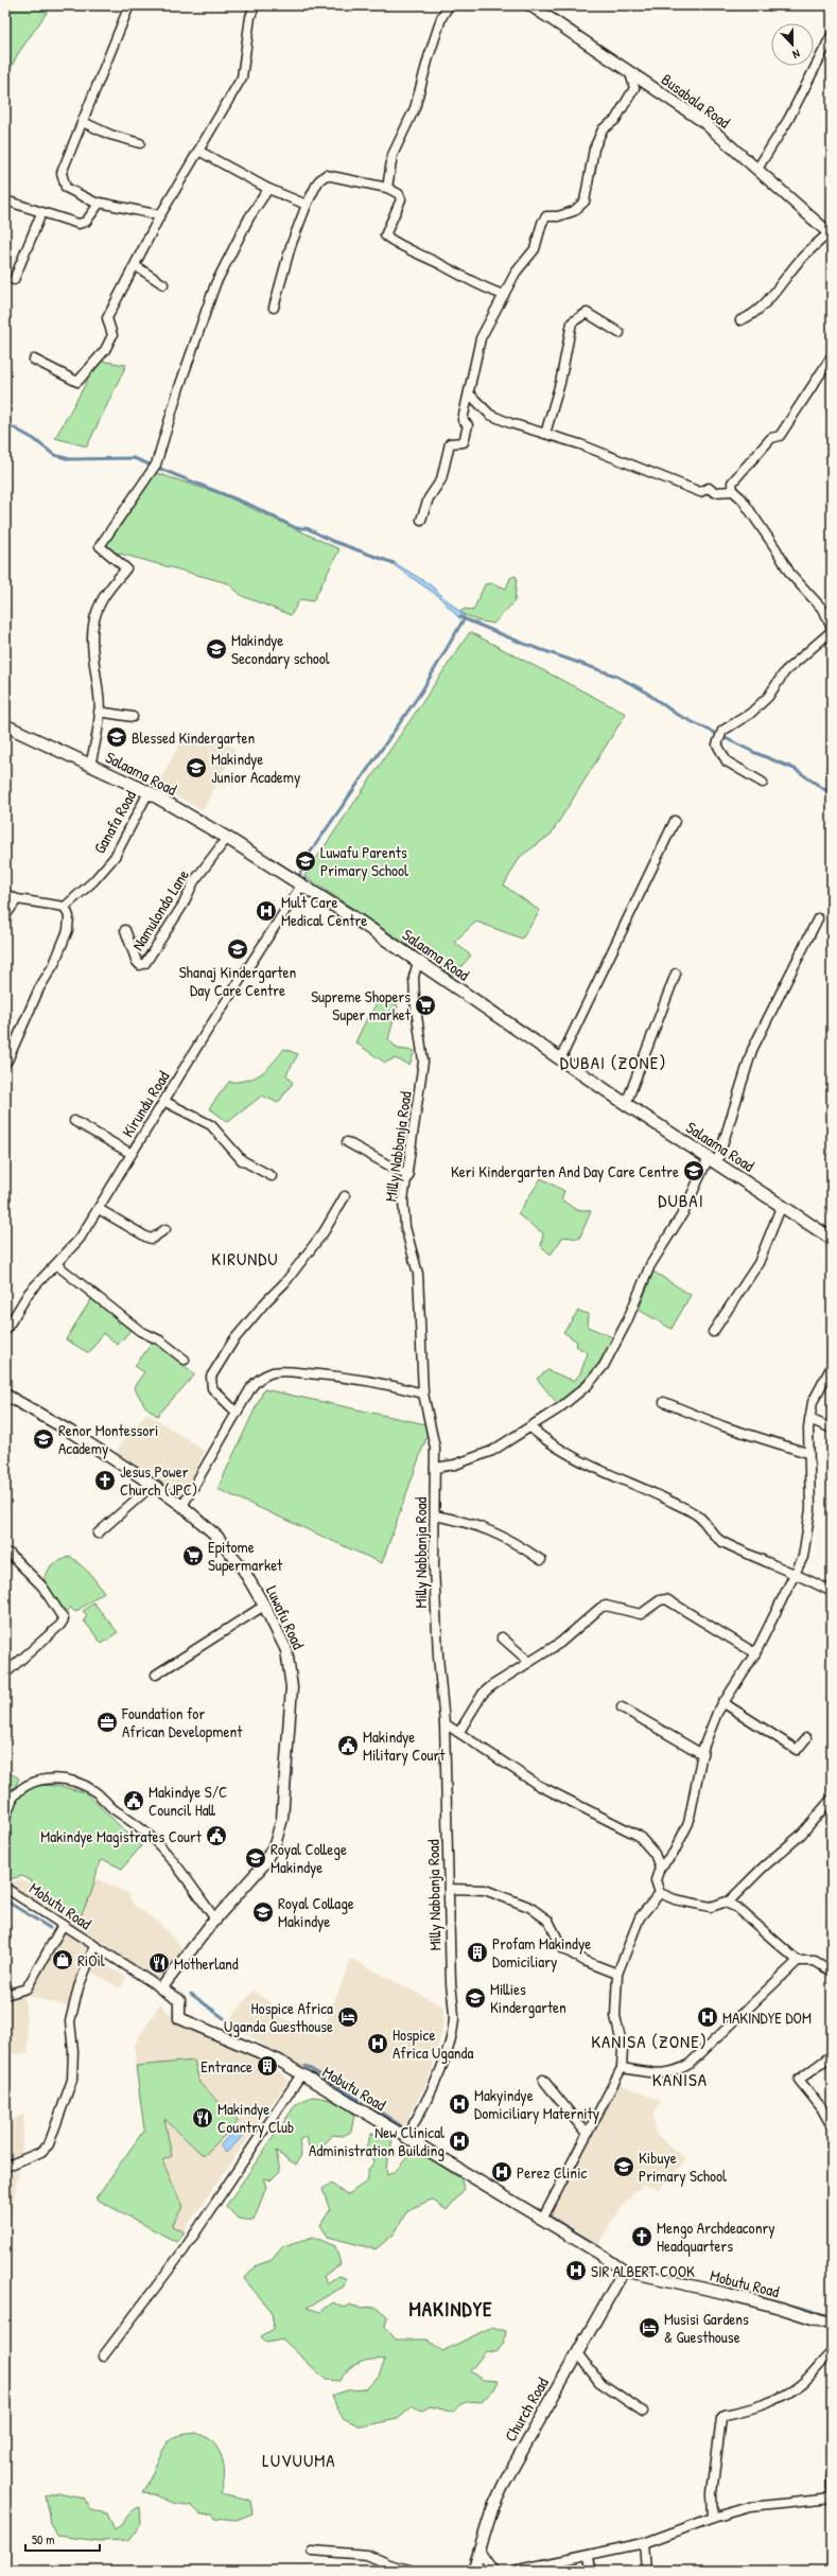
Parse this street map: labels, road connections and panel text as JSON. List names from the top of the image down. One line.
{"streets":{"main road":["Salaama Road"],"street":["Busabala Road","Ganafa Road","Namulondo Lane","Kirundu Road","Milly Nabbanja Road","Luwafu Road","Mobutu Road","Church Road"]},"crossings":[["Salaama Road","Ganafa Road"],["Salaama Road","Namulondo Lane"],["Salaama Road","Kirundu Road"],["Salaama Road","Milly Nabbanja Road"],["Milly Nabbanja Road","Mobutu Road"],["Luwafu Road","Mobutu Road"],["Mobutu Road","Church Road"]],"districts":["DUBAI (ZONE)","DUBAI","KIRUNDU","KANISA (ZONE)","KANISA","MAKINDYE","LUVUUMA"],"places":{"school or university":["Makindye Secondary school","Blessed Kindergarten","Makindye Junior Academy","Luwafu Parents Primary School","Shanaj Kindergarten Day Care Centre","Keri Kindergarten And Day Care Centre","Renor Montessori Academy","Royal College Makindye","Royal Collage Makindye","Millies Kindergarten","Kibuye Primary School"],"hospital":["Mult Care Medical Centre","MAKINDYE DOM","Hospice Africa Uganda","Makyindye Domiciliary Maternity","New Clinical Administration Building","Perez Clinic","SIR ALBERT COOK"],"supermarket":["Supreme Shopers Super market","Epitome Supermarket"],"church":["Jesus Power Church (JPC)","Mengo Archdeaconry Headquarters"],"office":["Foundation for African Development"],"public building":["Makindye Military Court","Makindye S/C Council Hall","Makindye Magistrates Court"],"building":["Profam Makindye Domiciliary","Entrance"],"shop":["RiOil"],"restaurant":["Motherland","Makindye Country Club"],"hotel":["Hospice Africa Uganda Guesthouse","Musisi Gardens & Guesthouse"]},"scale_bar":"50 m","north":"bottom"}
